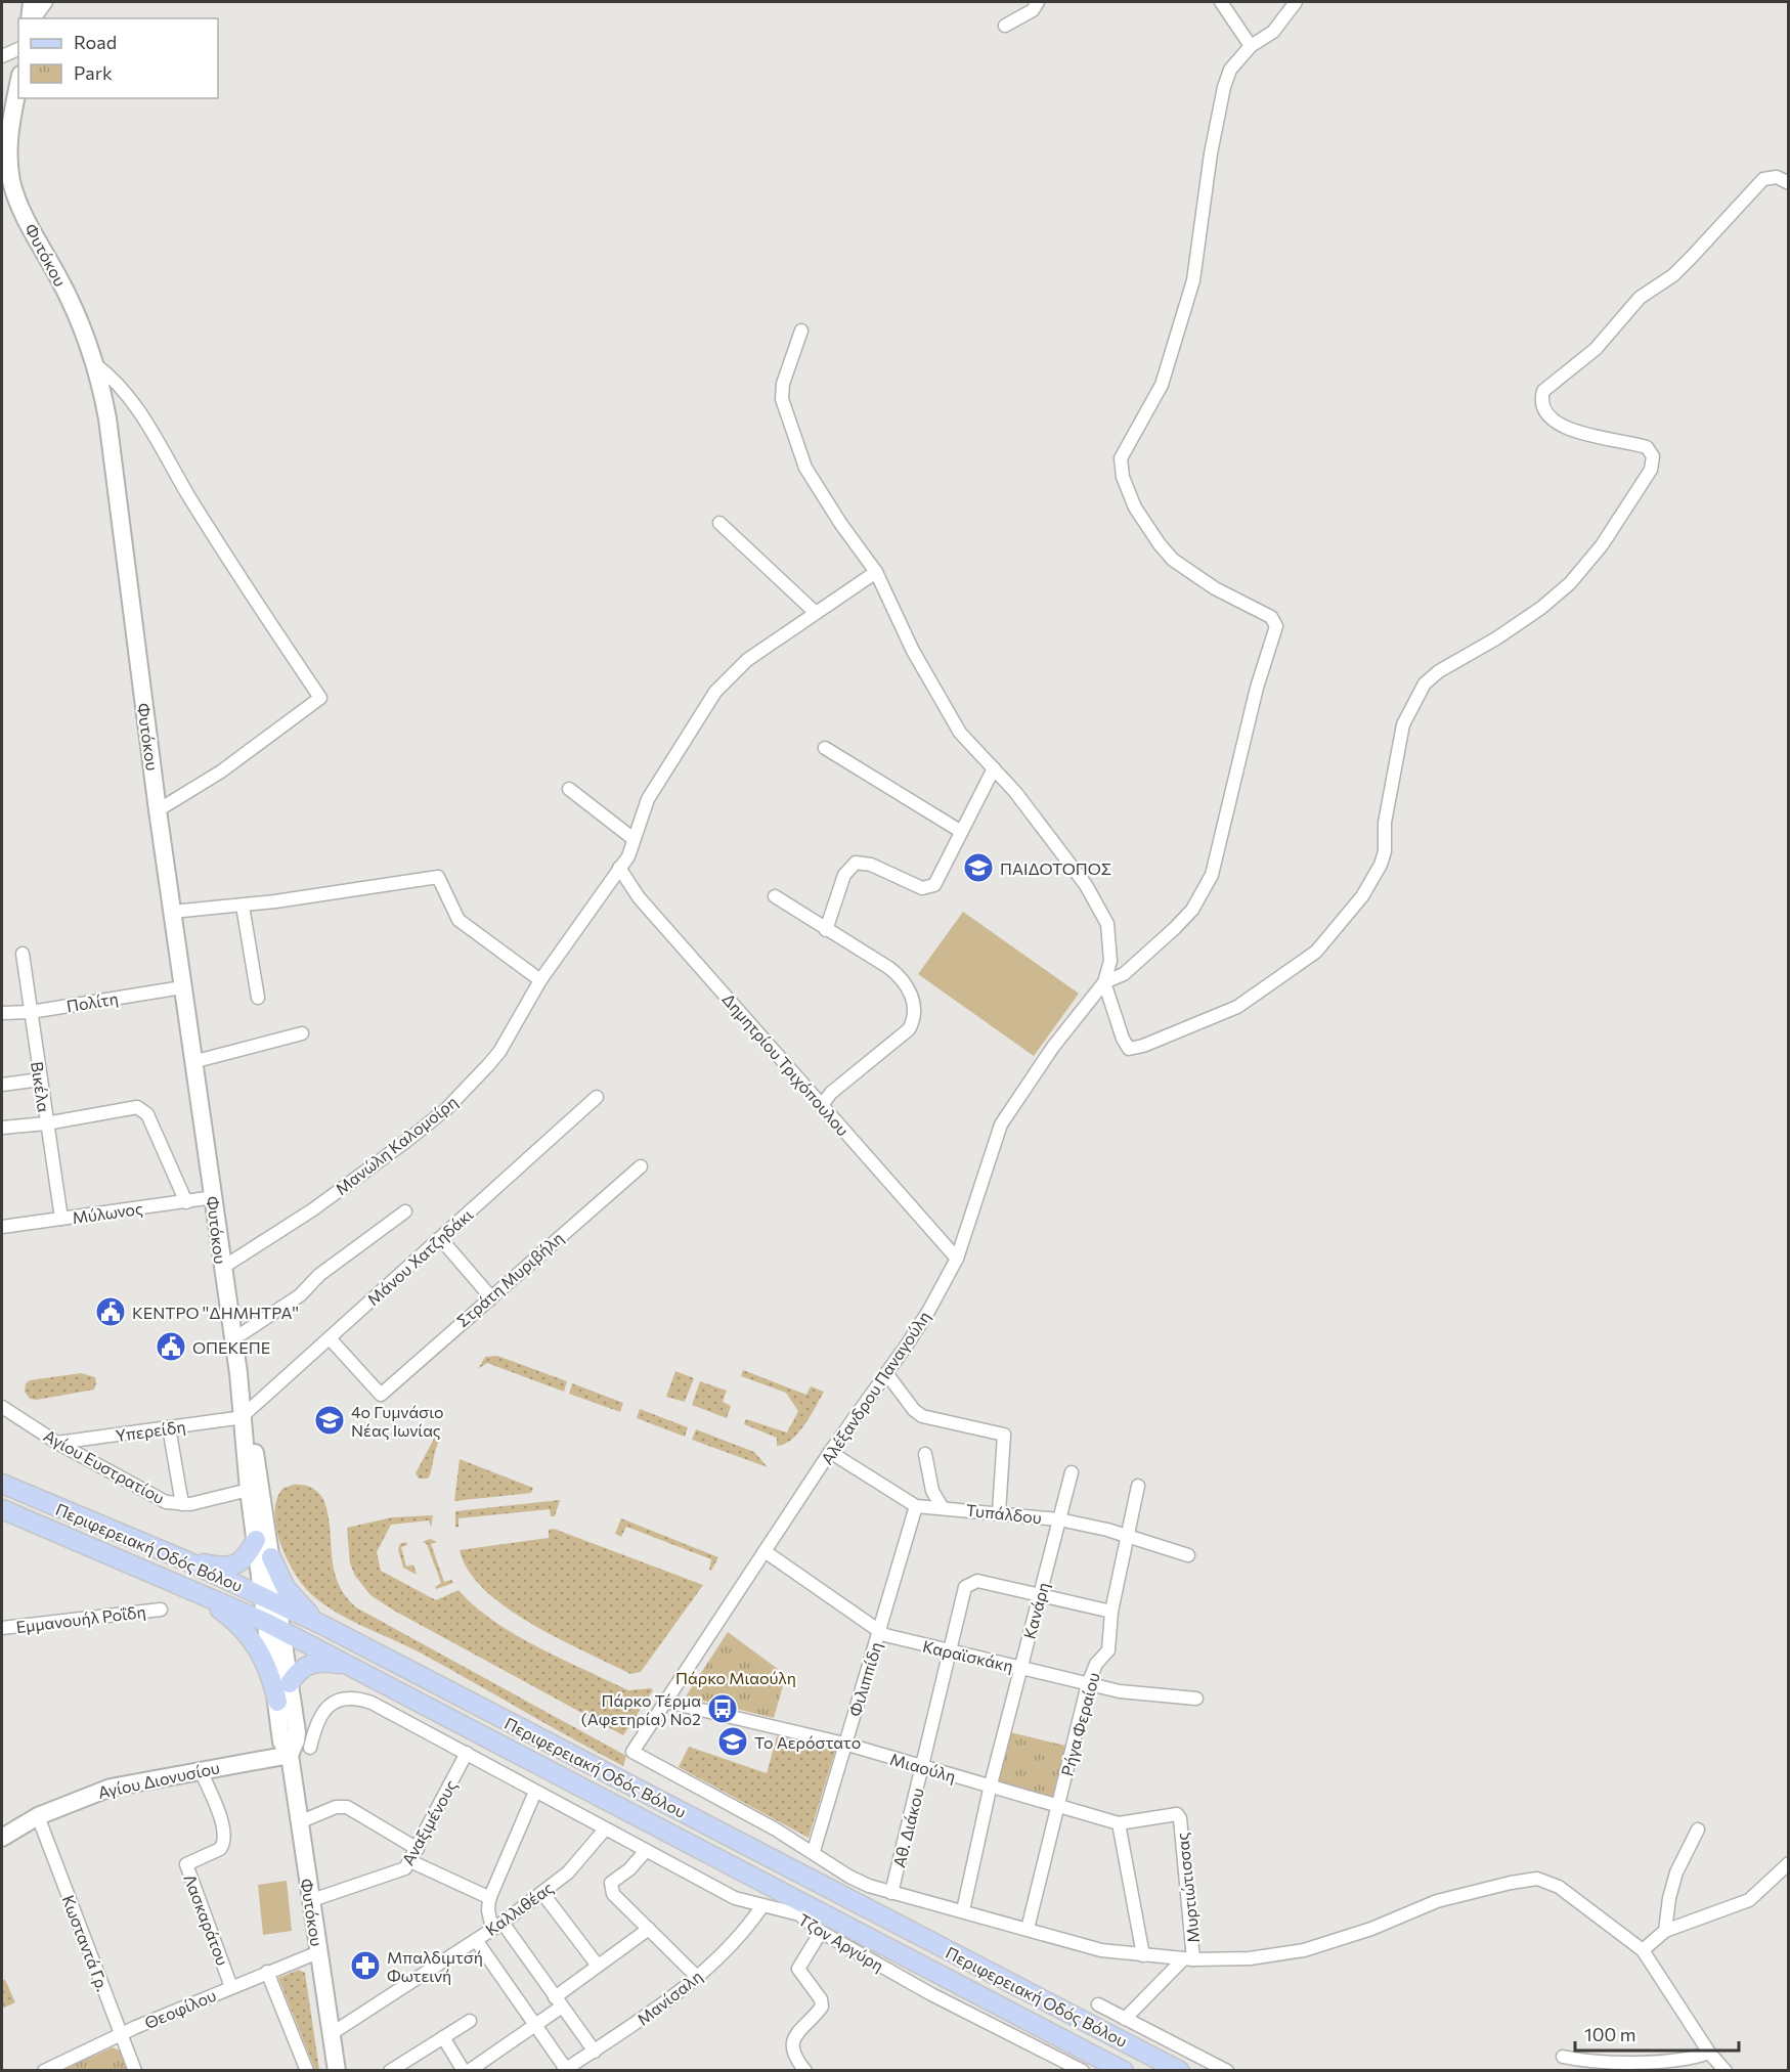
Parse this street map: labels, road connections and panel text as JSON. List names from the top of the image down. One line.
{"streets":{"main road":["Περιφερειακή Οδός Βόλου"],"street":["Φυτόκου","Πολίτη","Δημητρίου Τριχόπουλου","Βικέλα","Μανώλη Καλομοίρη","Μύλωνος","Μάνου Χατζηδάκι","Στράτη Μυριβήλη","Αλέξανδρου Παναγούλη","Υπερείδη","Αγίου Ευστρατίου","Τυπάλδου","Κανάρη","Εμμανουήλ Ροΐδη","Καραϊσκάκη","Φιλιππίδη","Ρήγα Φεραίου","Μιαούλη","Αγίου Διονυσίου","Αναξιμένους","Αθ. Διάκου","Μυρτιώτισσας","Καλλιθέας","Λασκαράτου","Τζον Αργύρη","Κωσταντά Γρ.","Μανίσαλη","Θεοφίλου"]},"crossings":[["Φυτόκου","Πολίτη"],["Φυτόκου","Μανώλη Καλομοίρη"],["Φυτόκου","Μύλωνος"],["Φυτόκου","Μάνου Χατζηδάκι"],["Φυτόκου","Υπερείδη"],["Φυτόκου","Αγίου Ευστρατίου"],["Φυτόκου","Περιφερειακή Οδός Βόλου"],["Φυτόκου","Αγίου Διονυσίου"],["Φυτόκου","Αναξιμένους"],["Φυτόκου","Καλλιθέας"],["Φυτόκου","Θεοφίλου"],["Πολίτη","Βικέλα"],["Δημητρίου Τριχόπουλου","Μανώλη Καλομοίρη"],["Δημητρίου Τριχόπουλου","Αλέξανδρου Παναγούλη"],["Βικέλα","Μύλωνος"],["Μανώλη Καλομοίρη","Αλέξανδρου Παναγούλη"],["Μάνου Χατζηδάκι","Στράτη Μυριβήλη"],["Μάνου Χατζηδάκι","Υπερείδη"],["Αλέξανδρου Παναγούλη","Τυπάλδου"],["Αλέξανδρου Παναγούλη","Καραϊσκάκη"],["Αλέξανδρου Παναγούλη","Φιλιππίδη"],["Αλέξανδρου Παναγούλη","Μιαούλη"],["Υπερείδη","Αγίου Ευστρατίου"],["Τυπάλδου","Κανάρη"],["Τυπάλδου","Φιλιππίδη"],["Τυπάλδου","Ρήγα Φεραίου"],["Κανάρη","Καραϊσκάκη"],["Κανάρη","Μιαούλη"],["Κανάρη","Αθ. Διάκου"],["Καραϊσκάκη","Φιλιππίδη"],["Καραϊσκάκη","Ρήγα Φεραίου"],["Καραϊσκάκη","Αθ. Διάκου"],["Φιλιππίδη","Μιαούλη"],["Ρήγα Φεραίου","Μιαούλη"],["Μιαούλη","Αθ. Διάκου"],["Μιαούλη","Μυρτιώτισσας"],["Αγίου Διονυσίου","Λασκαράτου"],["Αγίου Διονυσίου","Κωσταντά Γρ."],["Αναξιμένους","Τζον Αργύρη"],["Καλλιθέας","Τζον Αργύρη"],["Λασκαράτου","Θεοφίλου"],["Τζον Αργύρη","Μανίσαλη"],["Κωσταντά Γρ.","Θεοφίλου"]],"parks":["Πάρκο Μιαούλη"],"places":{"school or university":["ΠΑΙΔΟΤΟΠΟΣ","4ο Γυμνάσιο Νέας Ιωνίας","Το Αερόστατο"],"public building":["ΚΕΝΤΡΟ ''ΔΗΜΗΤΡΑ''","ΟΠΕΚΕΠΕ"],"bus stop":["Πάρκο Τέρμα (Αφετηρία) Νο2"],"pharmacy":["Μπαλδιμτσή Φωτεινή"]},"legend":["Road","Park"],"scale_bar":"100 m"}
